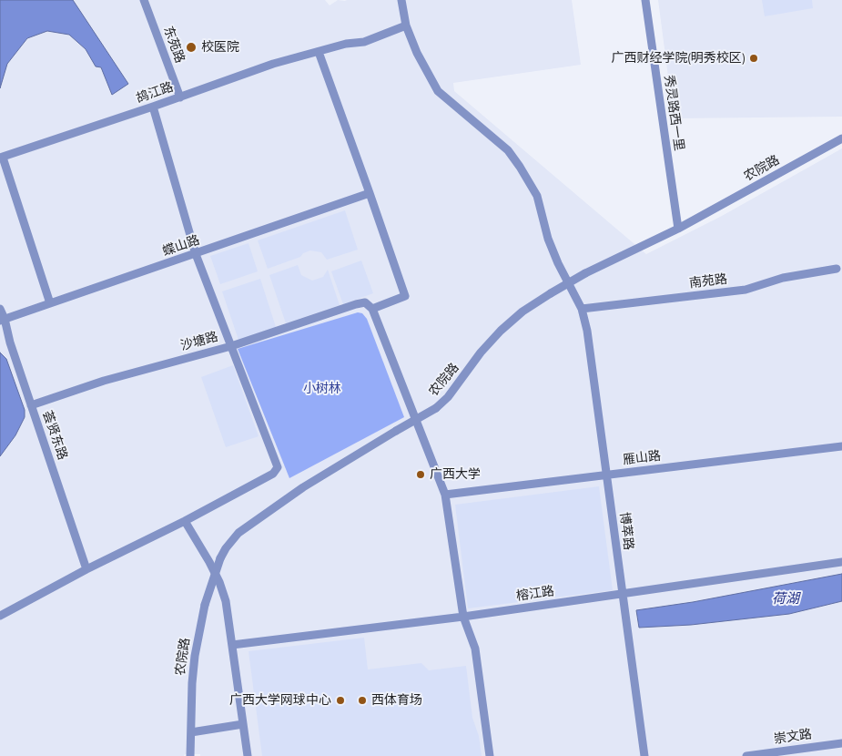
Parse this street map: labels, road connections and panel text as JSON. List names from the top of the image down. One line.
{"streets":{"street":["东苑路","鸪江路","秀灵路西一里","农院路","蝶山路","南苑路","沙塘路","荟贤东路","雁山路","博萃路","榕江路","崇文路"]},"crossings":[["东苑路","鸪江路"],["鸪江路","博萃路"],["秀灵路西一里","农院路"],["蝶山路","荟贤东路"],["南苑路","博萃路"],["沙塘路","荟贤东路"],["雁山路","博萃路"],["博萃路","榕江路"]],"water":["荷湖"],"parks":["小树林"],"places":["校医院","广西财经学院(明秀校区)","广西大学","广西大学网球中心","西体育场"]}
